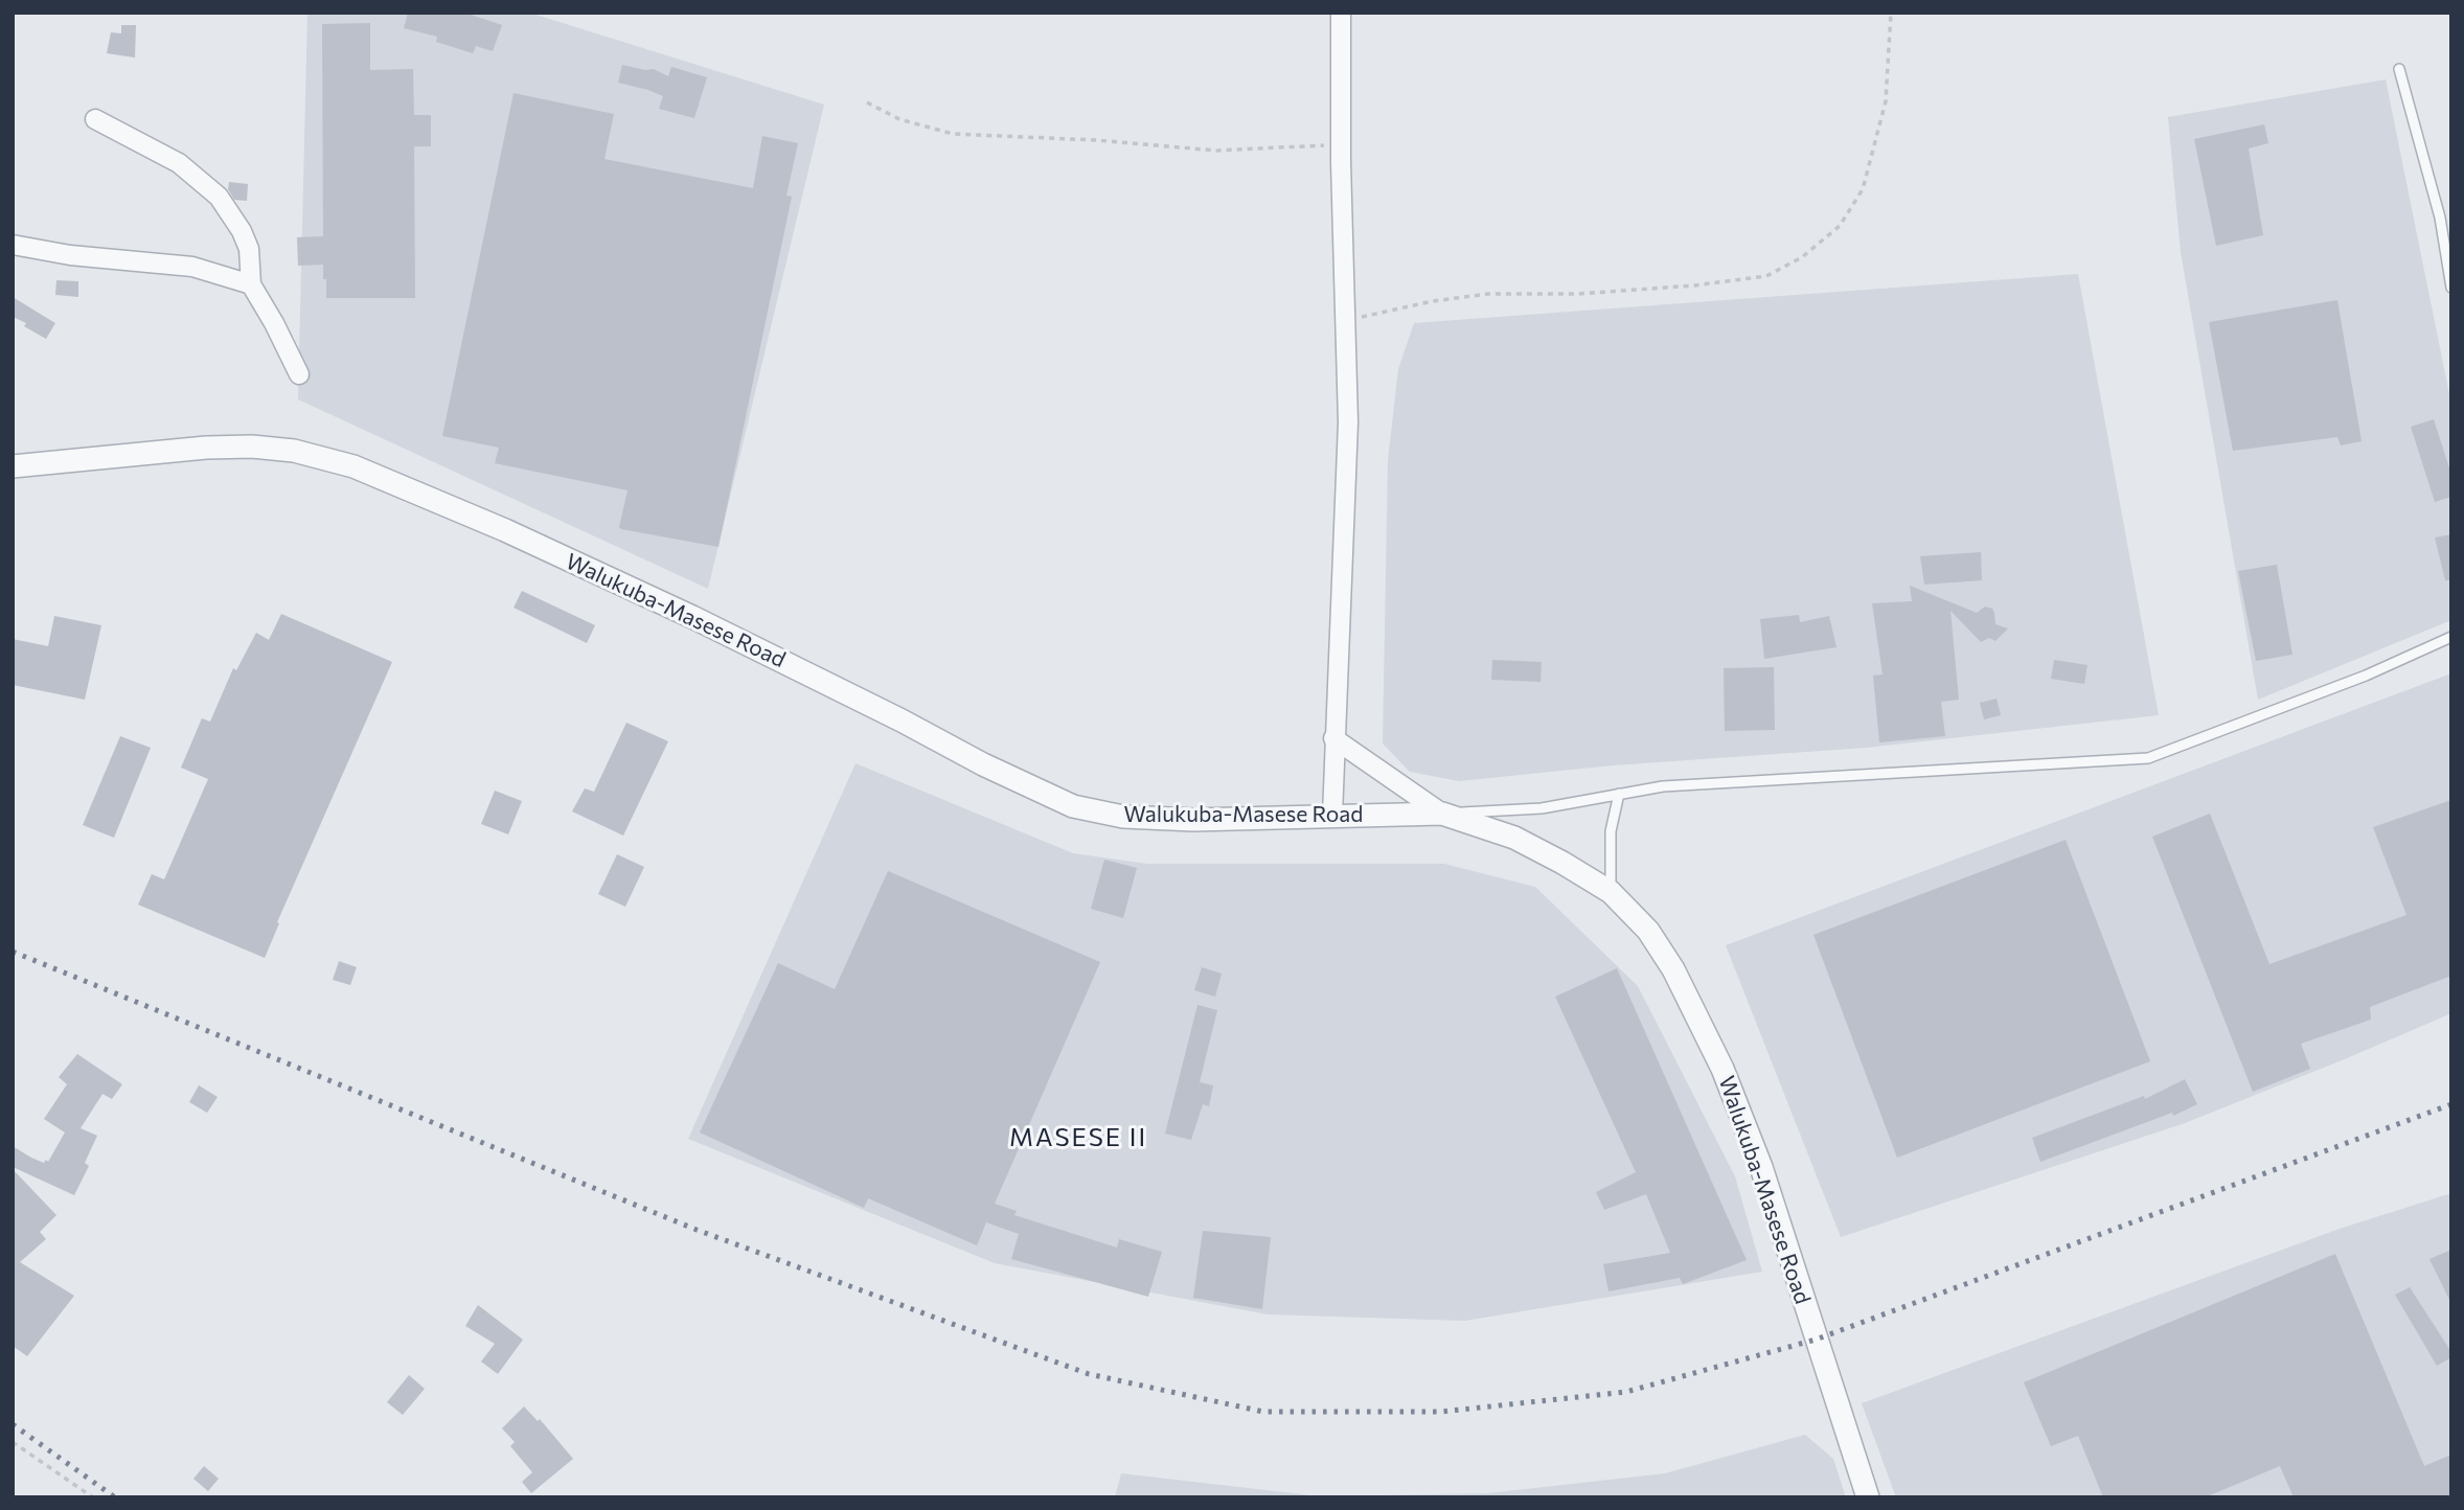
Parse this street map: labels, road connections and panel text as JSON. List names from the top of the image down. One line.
{"streets":{"street":["Walukuba-Masese Road"]},"districts":["MASESE II"]}
